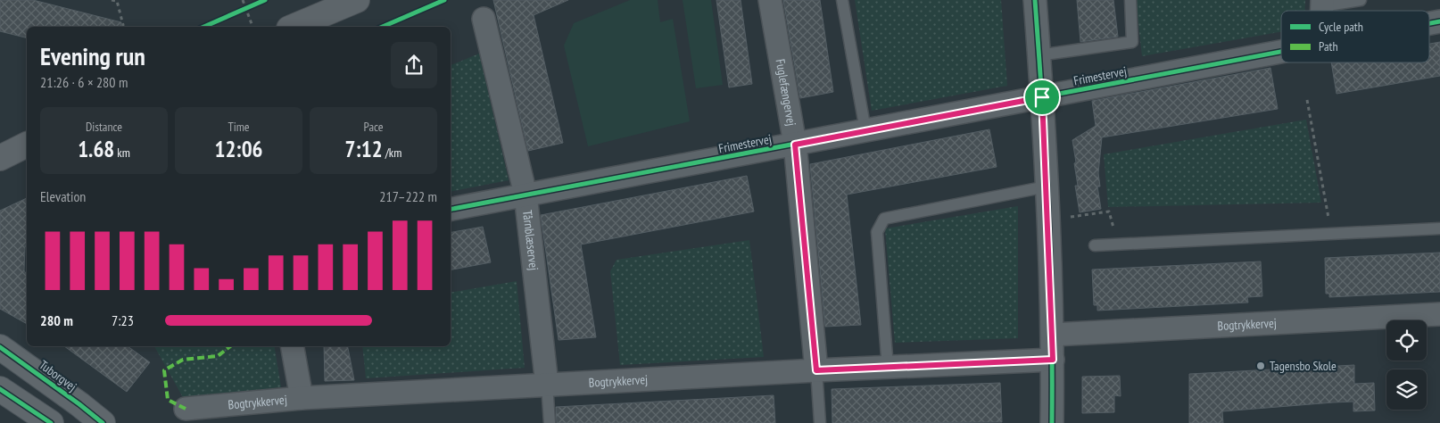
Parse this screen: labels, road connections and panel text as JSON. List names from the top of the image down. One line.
{"streets":{"main road":["Tuborgvej"],"street":["Frimestervej","Fuglefængervej","Tårnblæservej","Bogtrykkervej"]},"crossings":[["Frimestervej","Fuglefængervej"],["Frimestervej","Tårnblæservej"],["Fuglefængervej","Bogtrykkervej"],["Tårnblæservej","Bogtrykkervej"]],"places":["Tagensbo Skole"],"legend":["Cycle path","Path"],"page":{"heading":["Evening run","21:26 · 6 × 280 m"],"stats":[["Distance","1.68 km"],["Time","12:06"],["Pace","7:12 /km"]],"chart":["Elevation","217–222 m"],"list":[{"name":"280 m","note":"7:23"}]}}
